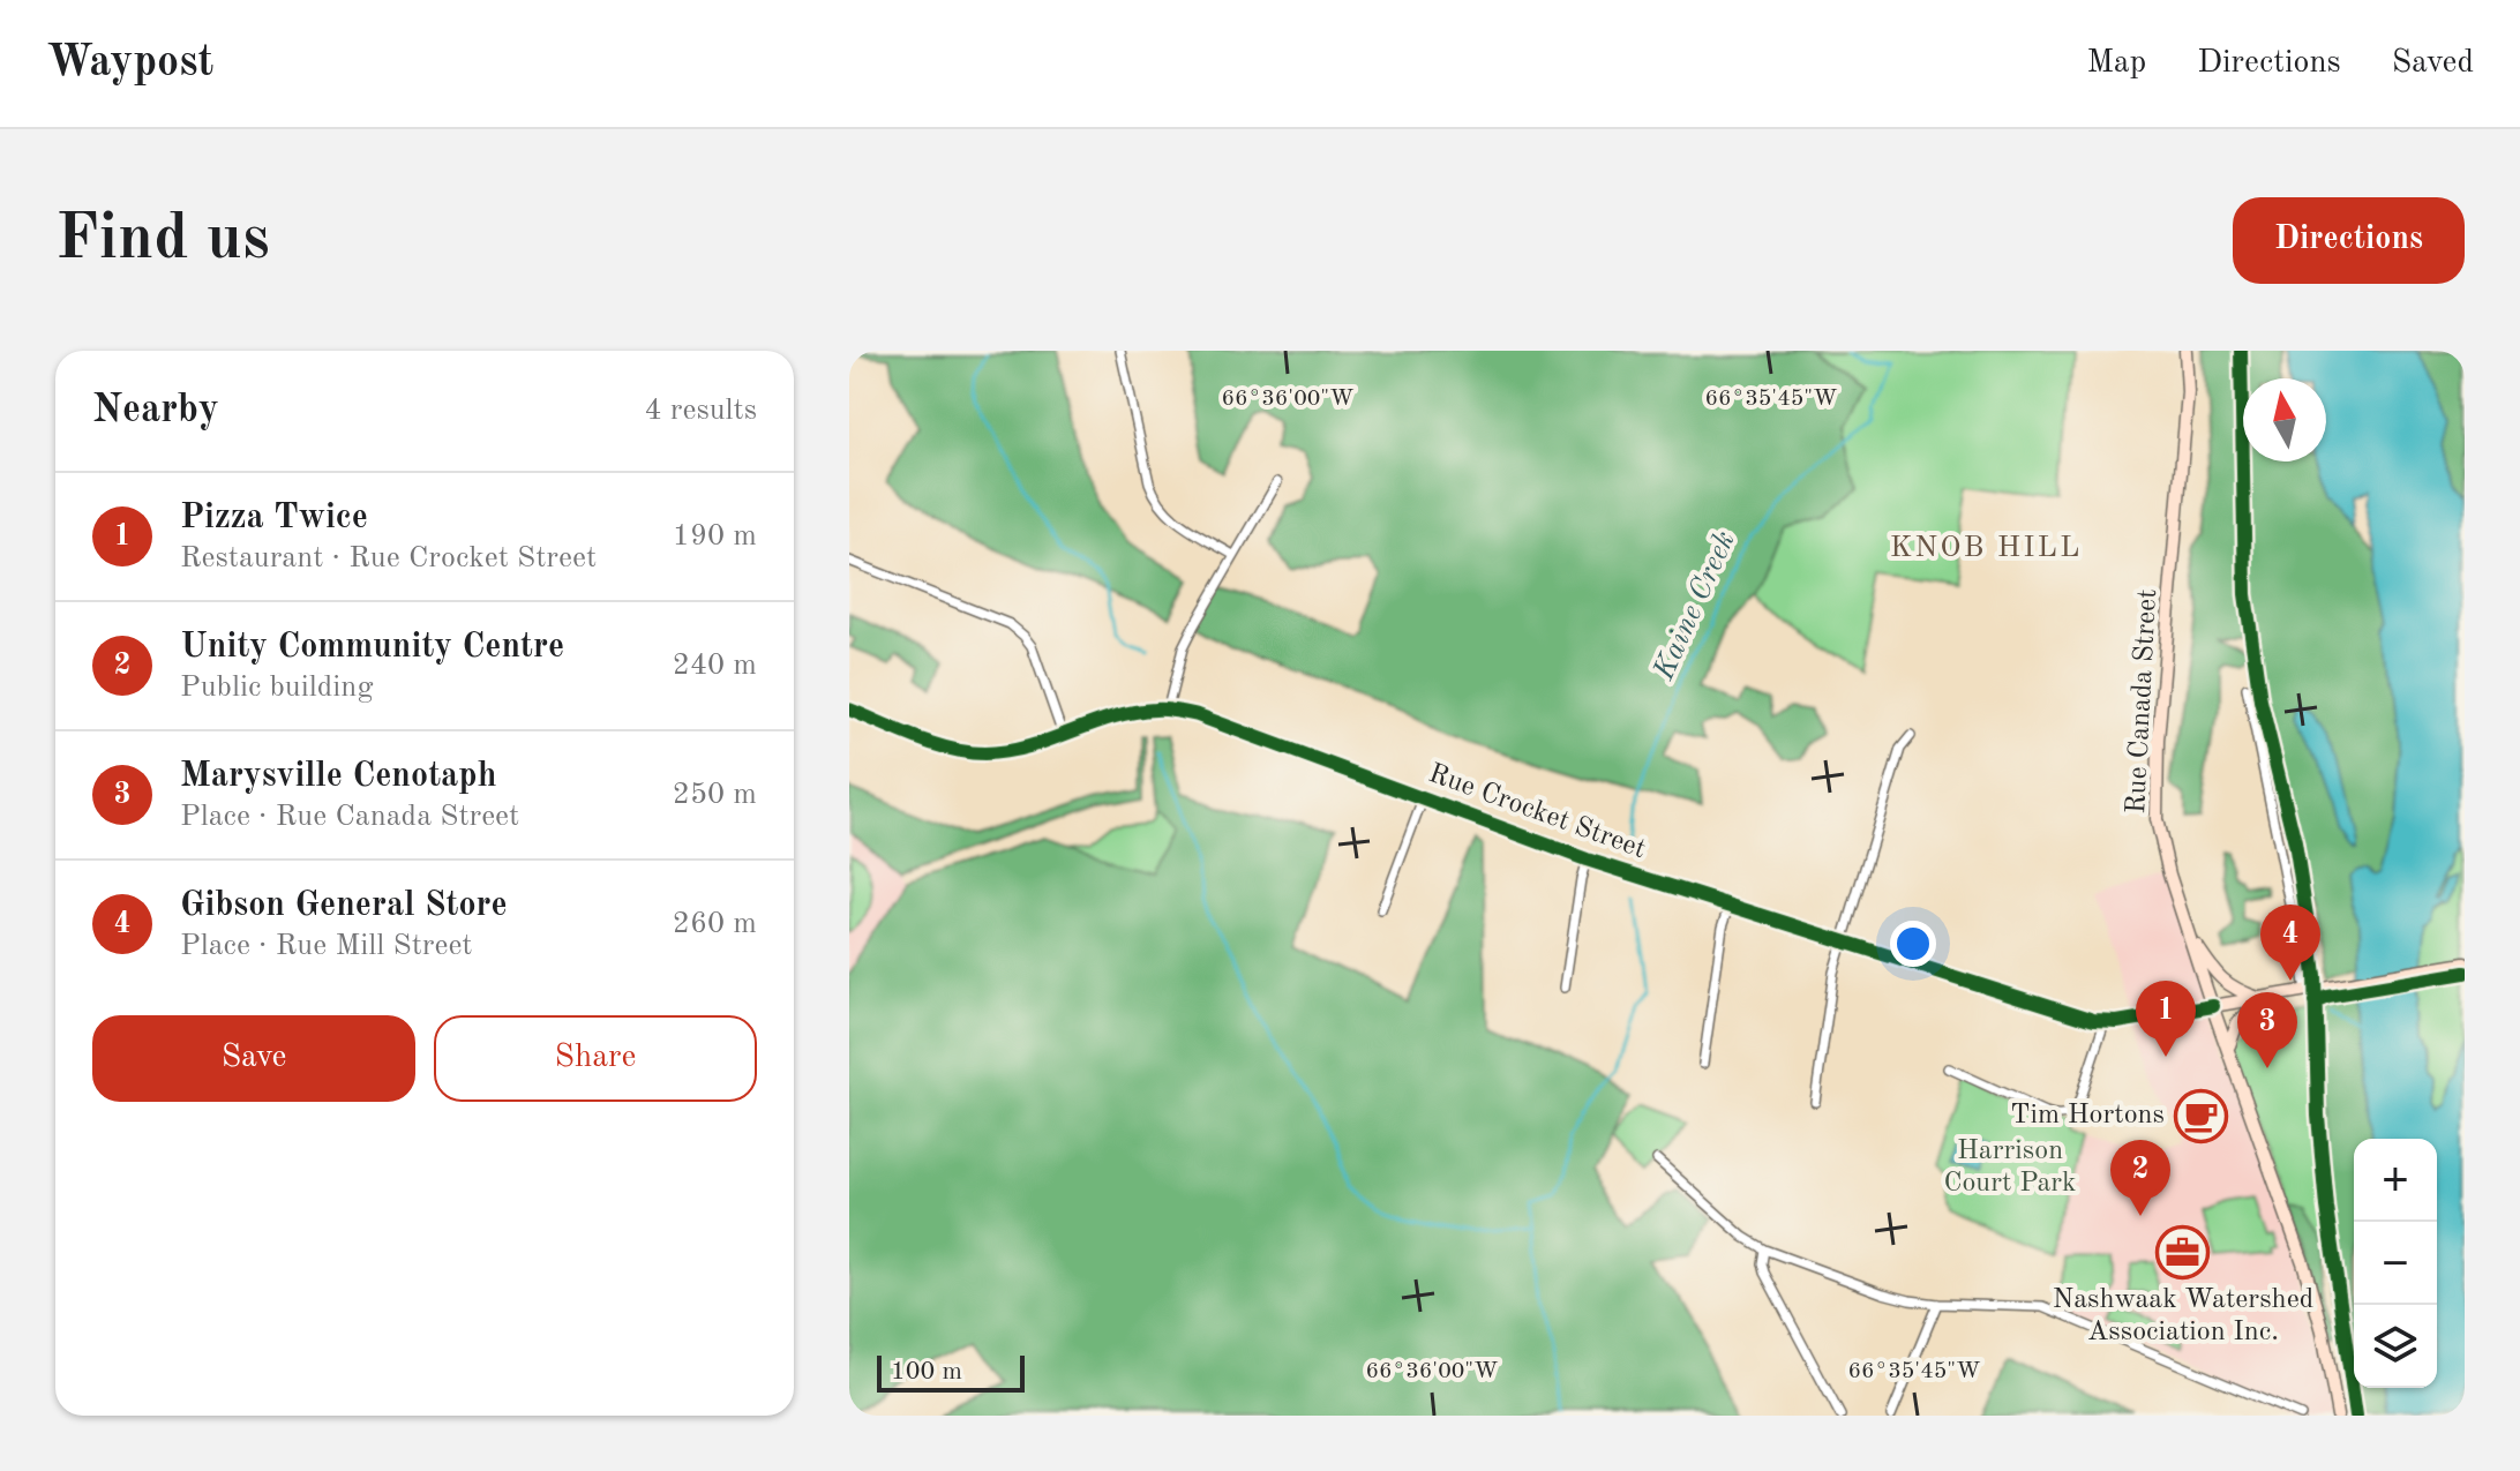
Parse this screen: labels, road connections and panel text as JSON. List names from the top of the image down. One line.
{"streets":{"main road":["Rue Canada Street","Rue Crocket Street"]},"crossings":[["Rue Canada Street","Rue Crocket Street"]],"districts":["KNOB HILL"],"water":["Kaine Creek"],"parks":["Harrison Court Park"],"places":{"cafe":["Tim Hortons"],"office":["Nashwaak Watershed Association Inc."]},"scale_bar":"100 m","north":"top","page":{"header":"Waypost","nav":["Map","Directions","Saved"],"buttons":["Directions",["Save","Share"]],"title":"Find us","heading":["Nearby","4 results"],"list":[{"mark":"1","name":"Pizza Twice","note":"Restaurant · Rue Crocket Street","value":"190 m"},{"mark":"2","name":"Unity Community Centre","note":"Public building","value":"240 m"},{"mark":"3","name":"Marysville Cenotaph","note":"Place · Rue Canada Street","value":"250 m"},{"mark":"4","name":"Gibson General Store","note":"Place · Rue Mill Street","value":"260 m"}],"pins":["4","1","3","2"],"map_buttons":["+","−"],"scale":"100 m"},"coordinates":["66°36'00\"W","66°35'45\"W"]}
